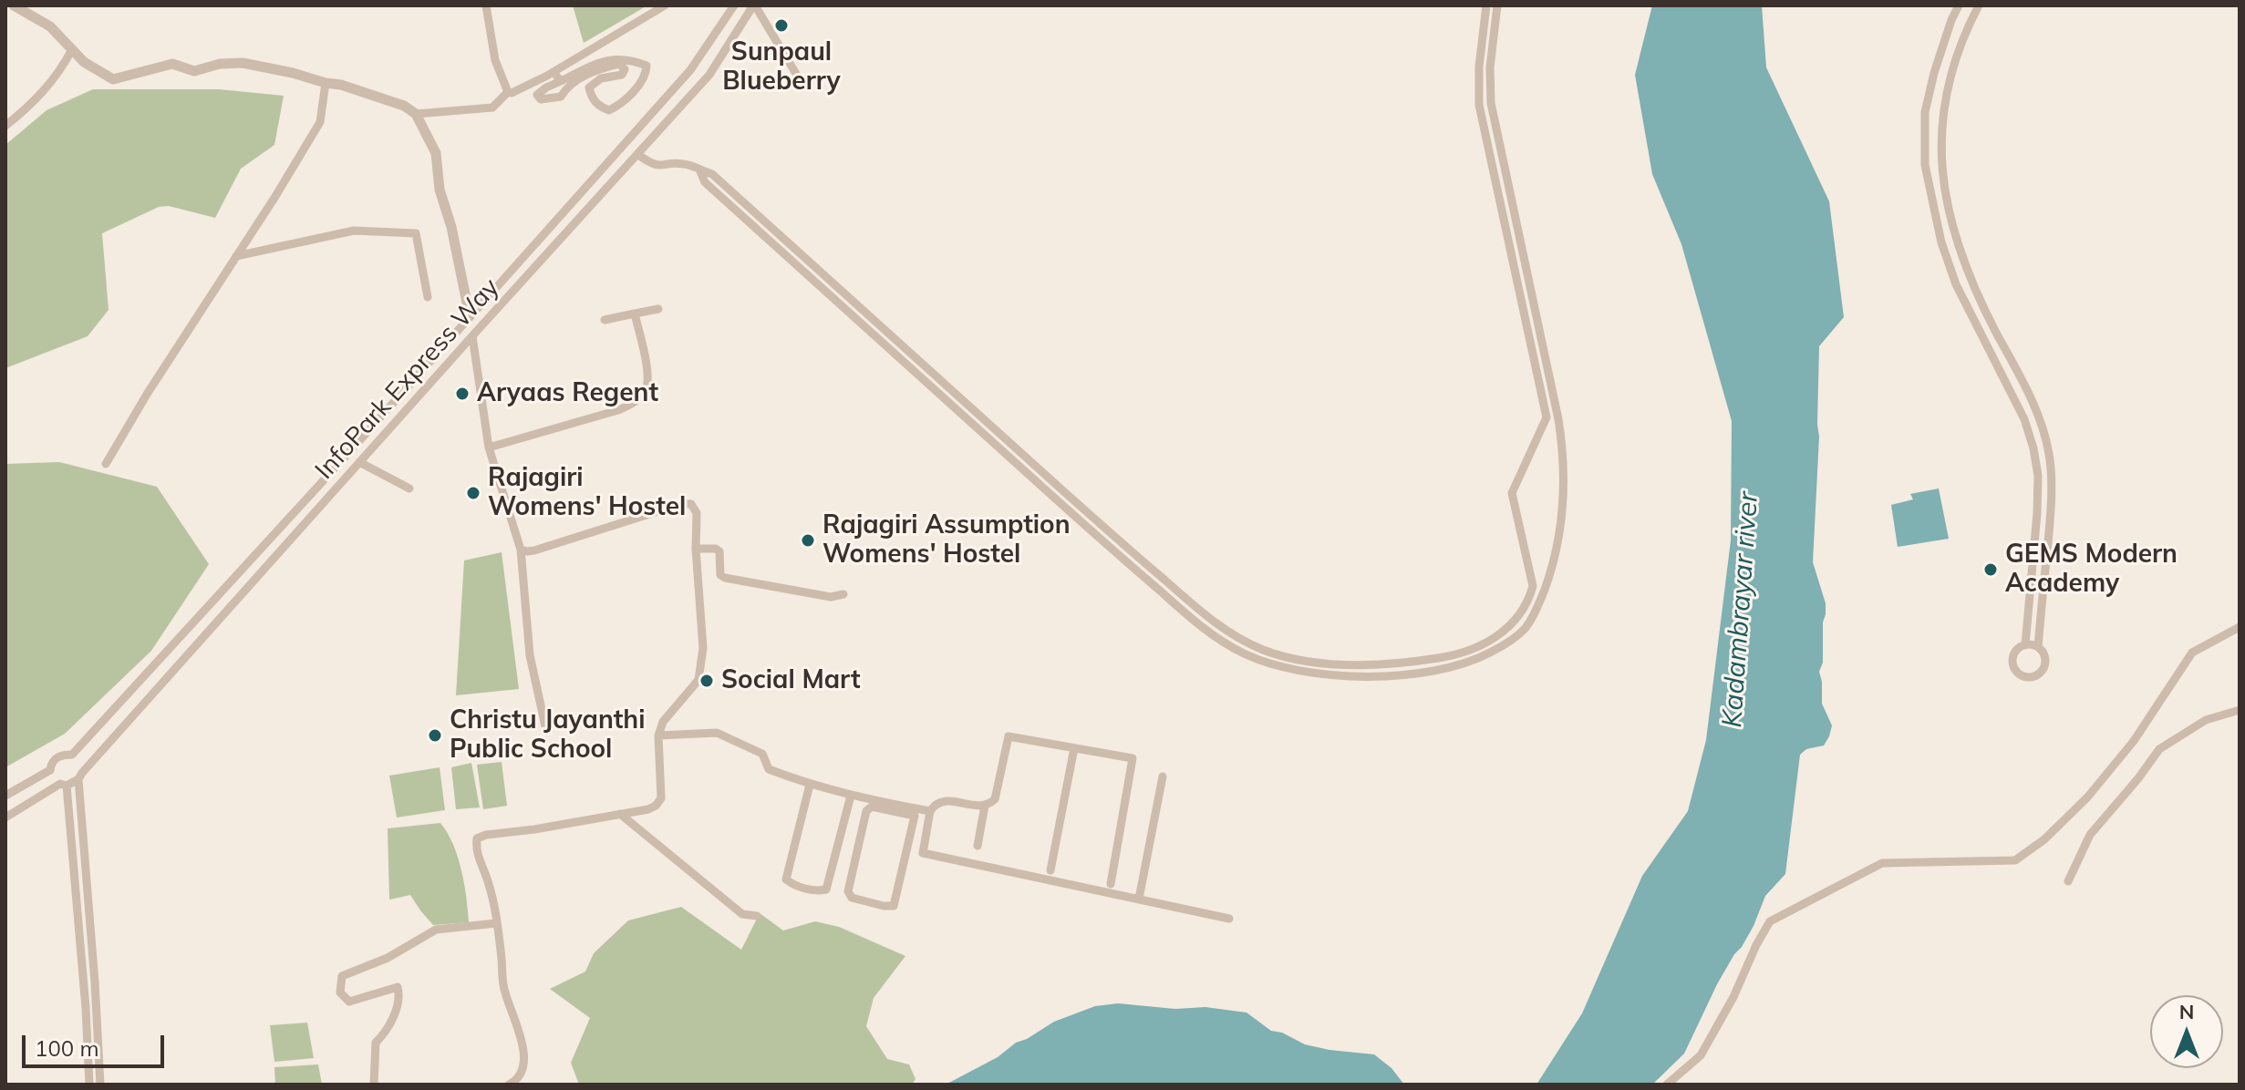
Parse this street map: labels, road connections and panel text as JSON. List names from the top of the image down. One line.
{"streets":{"street":["InfoPark Express Way"]},"water":["Kadambrayar river"],"places":["Sunpaul Blueberry","Aryaas Regent","Rajagiri Womens' Hostel","Rajagiri Assumption Womens' Hostel","GEMS Modern Academy","Social Mart","Christu Jayanthi Public School"],"scale_bar":"100 m","north":"top"}
